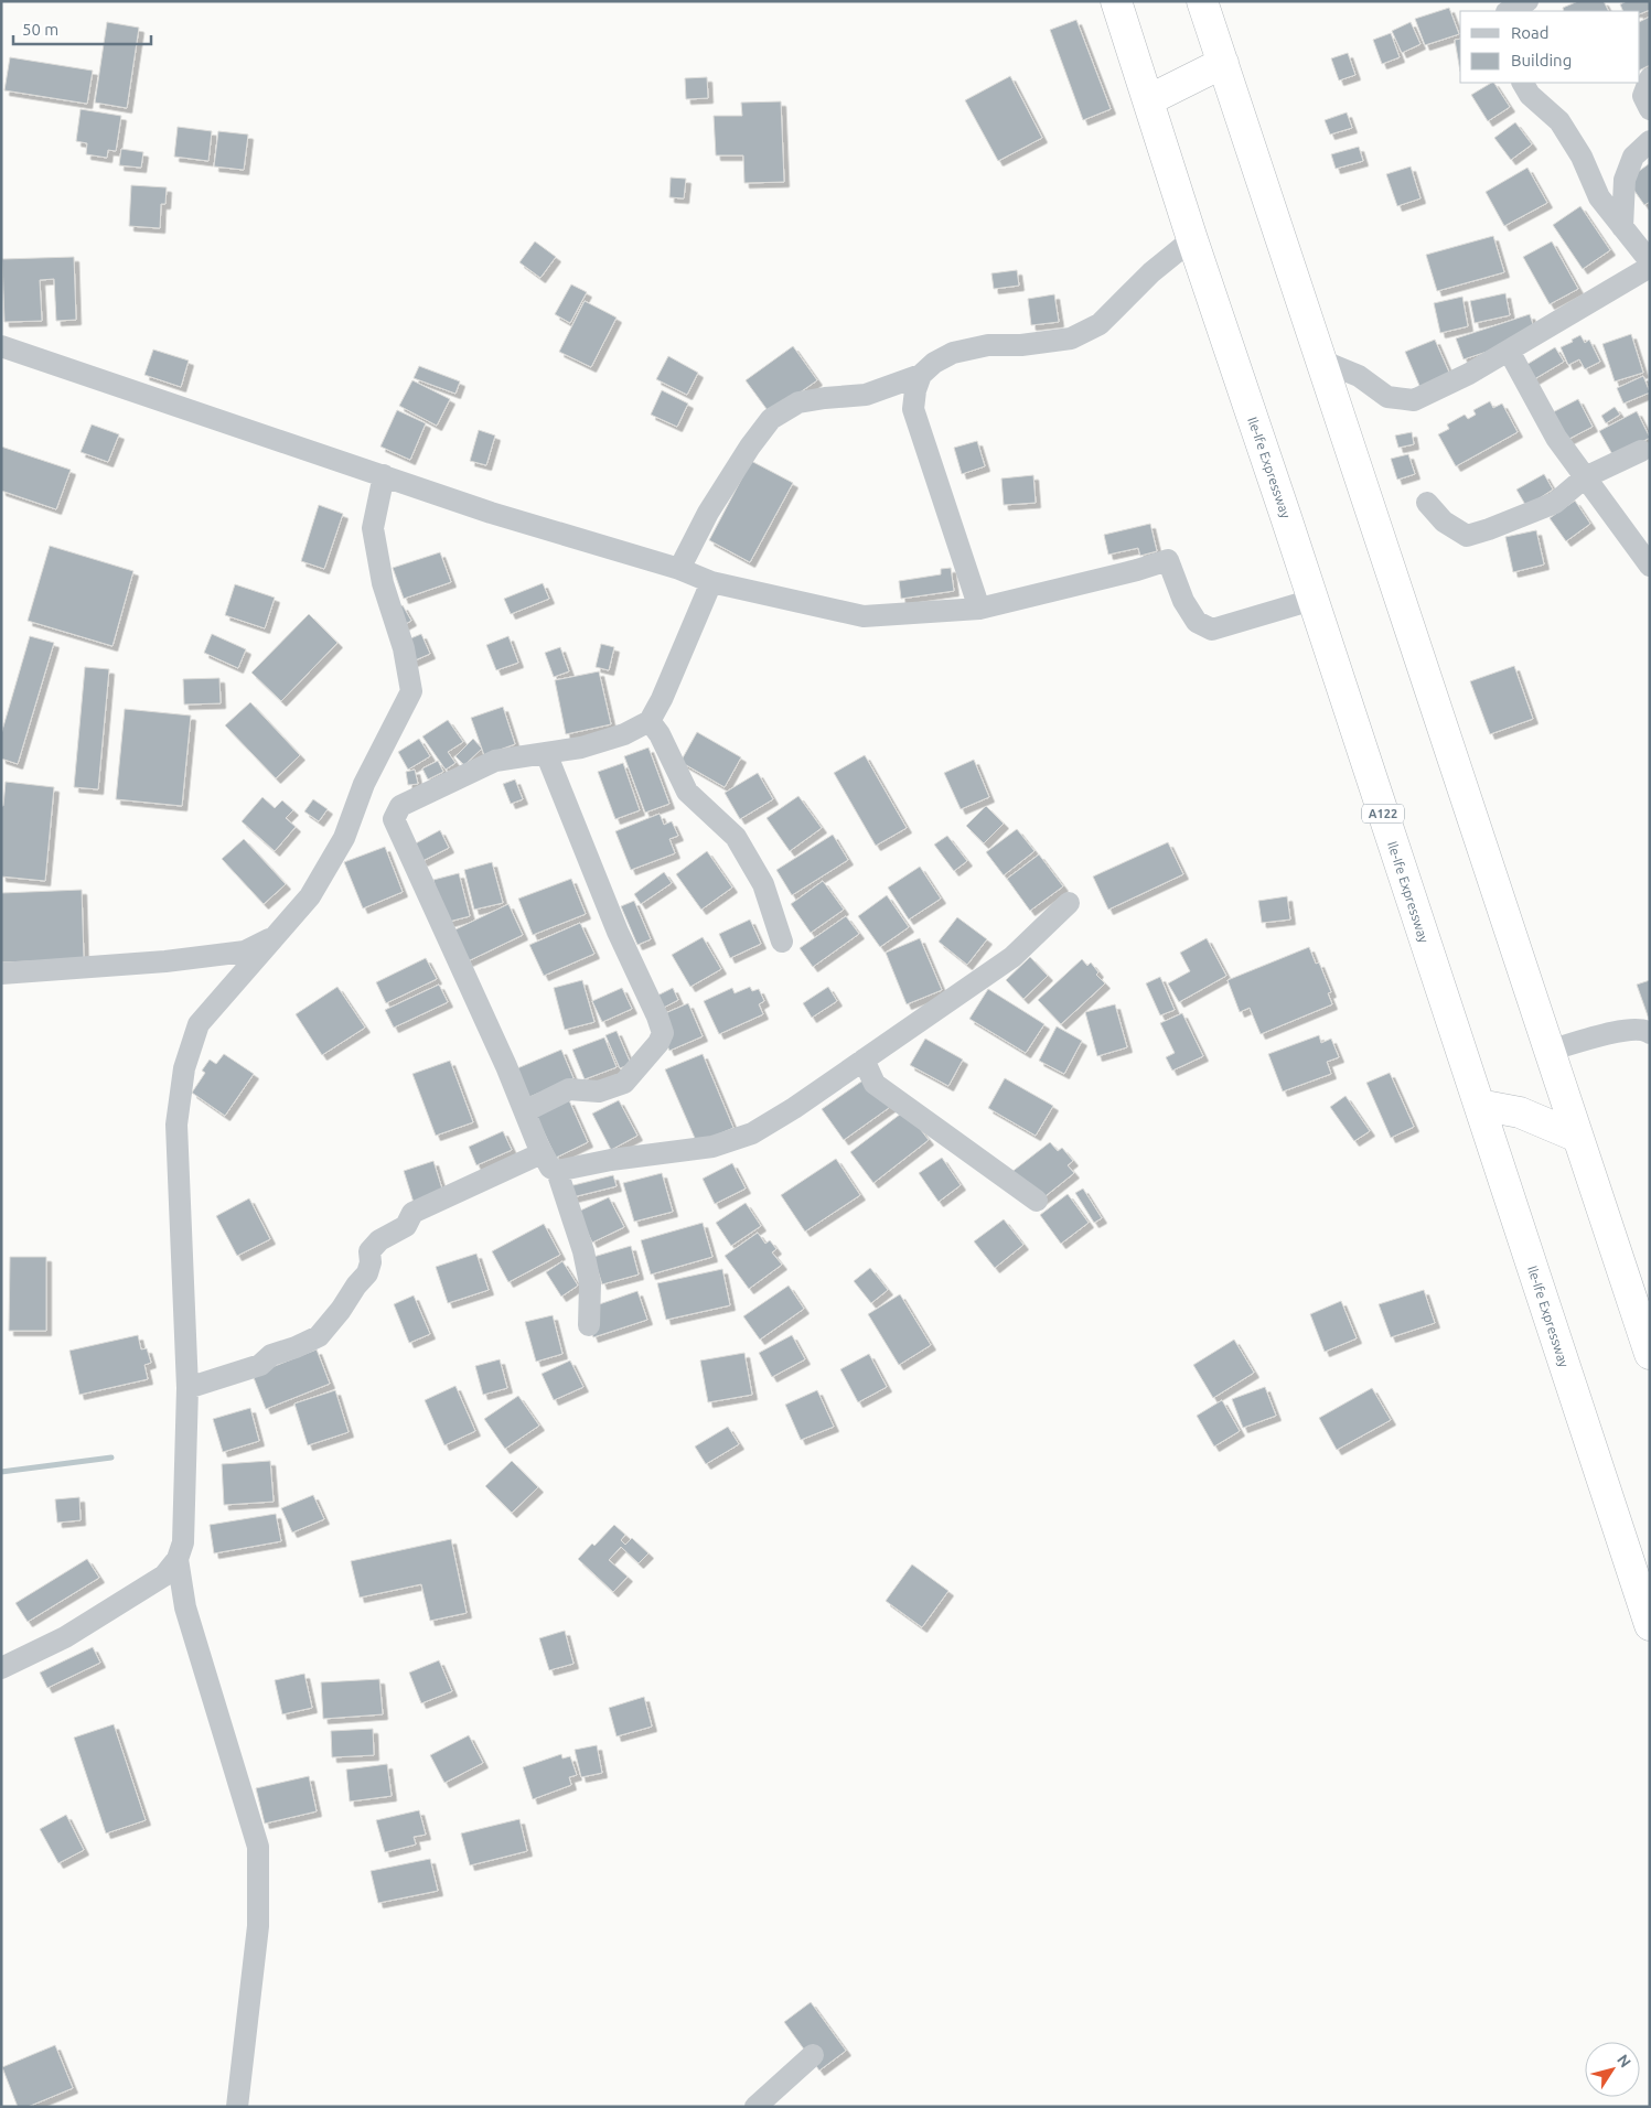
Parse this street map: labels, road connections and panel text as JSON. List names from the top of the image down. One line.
{"streets":{"highway":["Ile-Ife Expressway","A122"]},"legend":["Road","Building"],"scale_bar":"50 m","north":"top right"}
